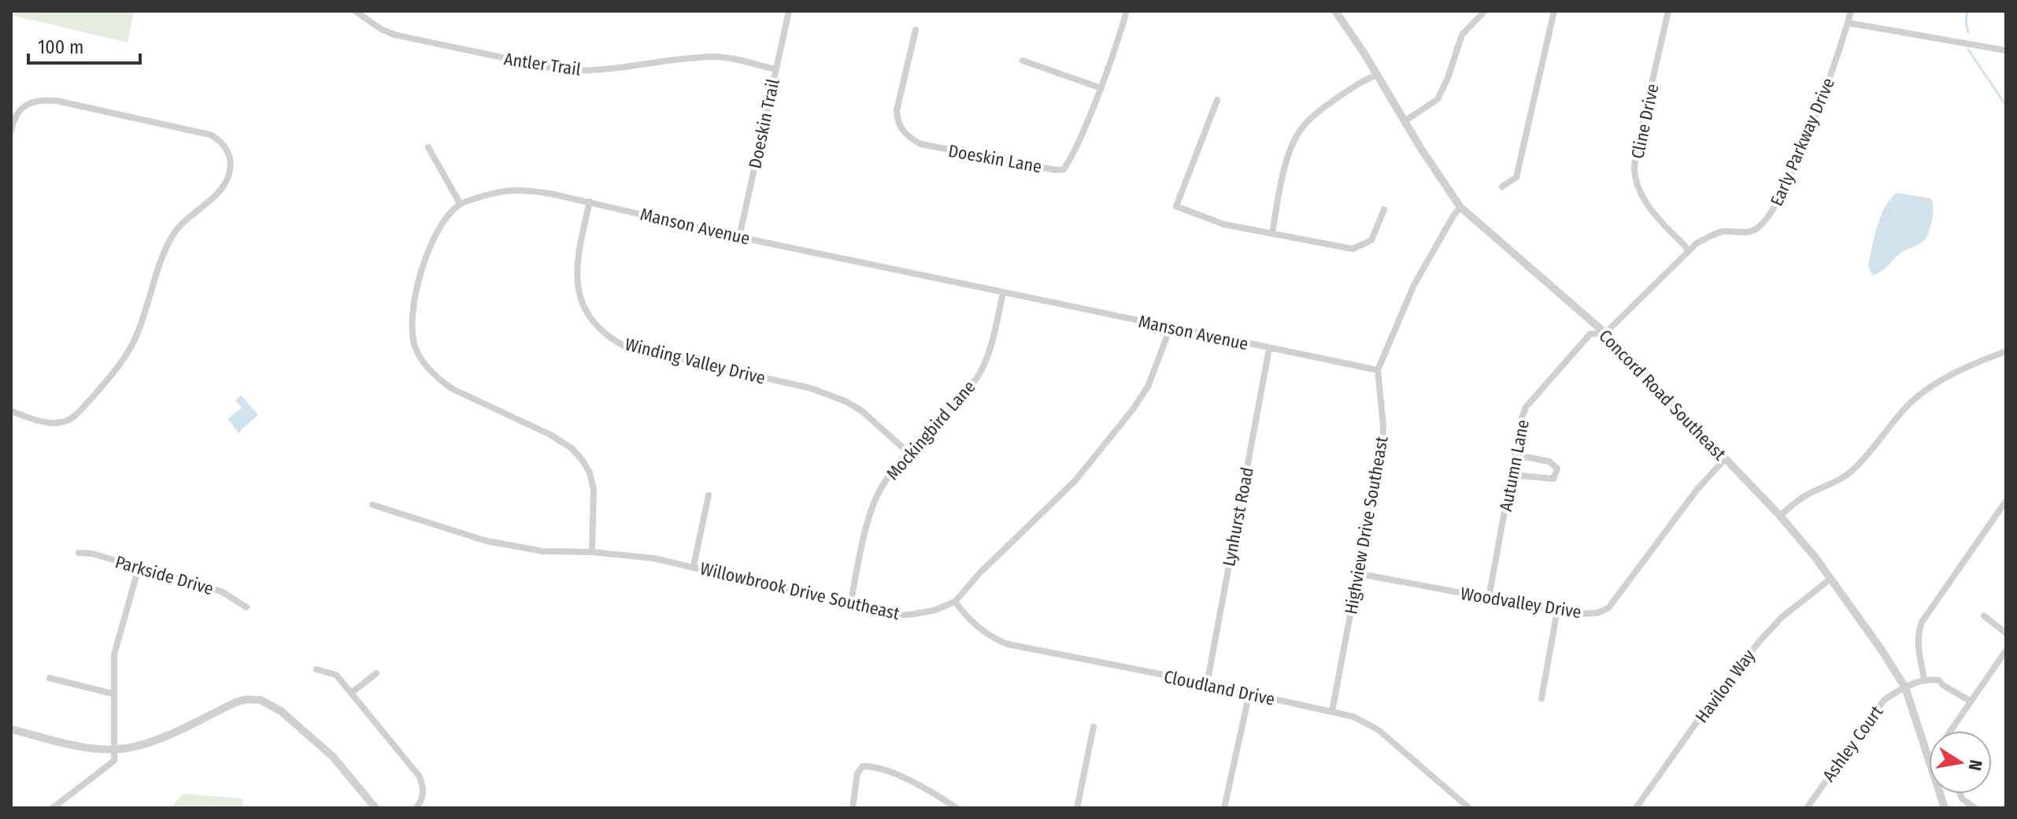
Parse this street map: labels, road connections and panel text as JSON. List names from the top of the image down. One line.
{"streets":{"street":["Antler Trail","Cline Drive","Doeskin Trail","Early Parkway Drive","Doeskin Lane","Manson Avenue","Winding Valley Drive","Concord Road Southeast","Mockingbird Lane","Autumn Lane","Lynhurst Road","Highview Drive Southeast","Parkside Drive","Willowbrook Drive Southeast","Woodvalley Drive","Havilon Way","Cloudland Drive","Ashley Court"]},"crossings":[["Antler Trail","Doeskin Trail"],["Cline Drive","Early Parkway Drive"],["Doeskin Trail","Manson Avenue"],["Early Parkway Drive","Concord Road Southeast"],["Early Parkway Drive","Autumn Lane"],["Manson Avenue","Winding Valley Drive"],["Manson Avenue","Mockingbird Lane"],["Manson Avenue","Lynhurst Road"],["Manson Avenue","Highview Drive Southeast"],["Manson Avenue","Willowbrook Drive Southeast"],["Winding Valley Drive","Mockingbird Lane"],["Concord Road Southeast","Autumn Lane"],["Concord Road Southeast","Highview Drive Southeast"],["Concord Road Southeast","Woodvalley Drive"],["Concord Road Southeast","Havilon Way"],["Concord Road Southeast","Ashley Court"],["Mockingbird Lane","Willowbrook Drive Southeast"],["Autumn Lane","Woodvalley Drive"],["Lynhurst Road","Cloudland Drive"],["Highview Drive Southeast","Woodvalley Drive"],["Highview Drive Southeast","Cloudland Drive"],["Willowbrook Drive Southeast","Cloudland Drive"]],"scale_bar":"100 m","north":"right"}
